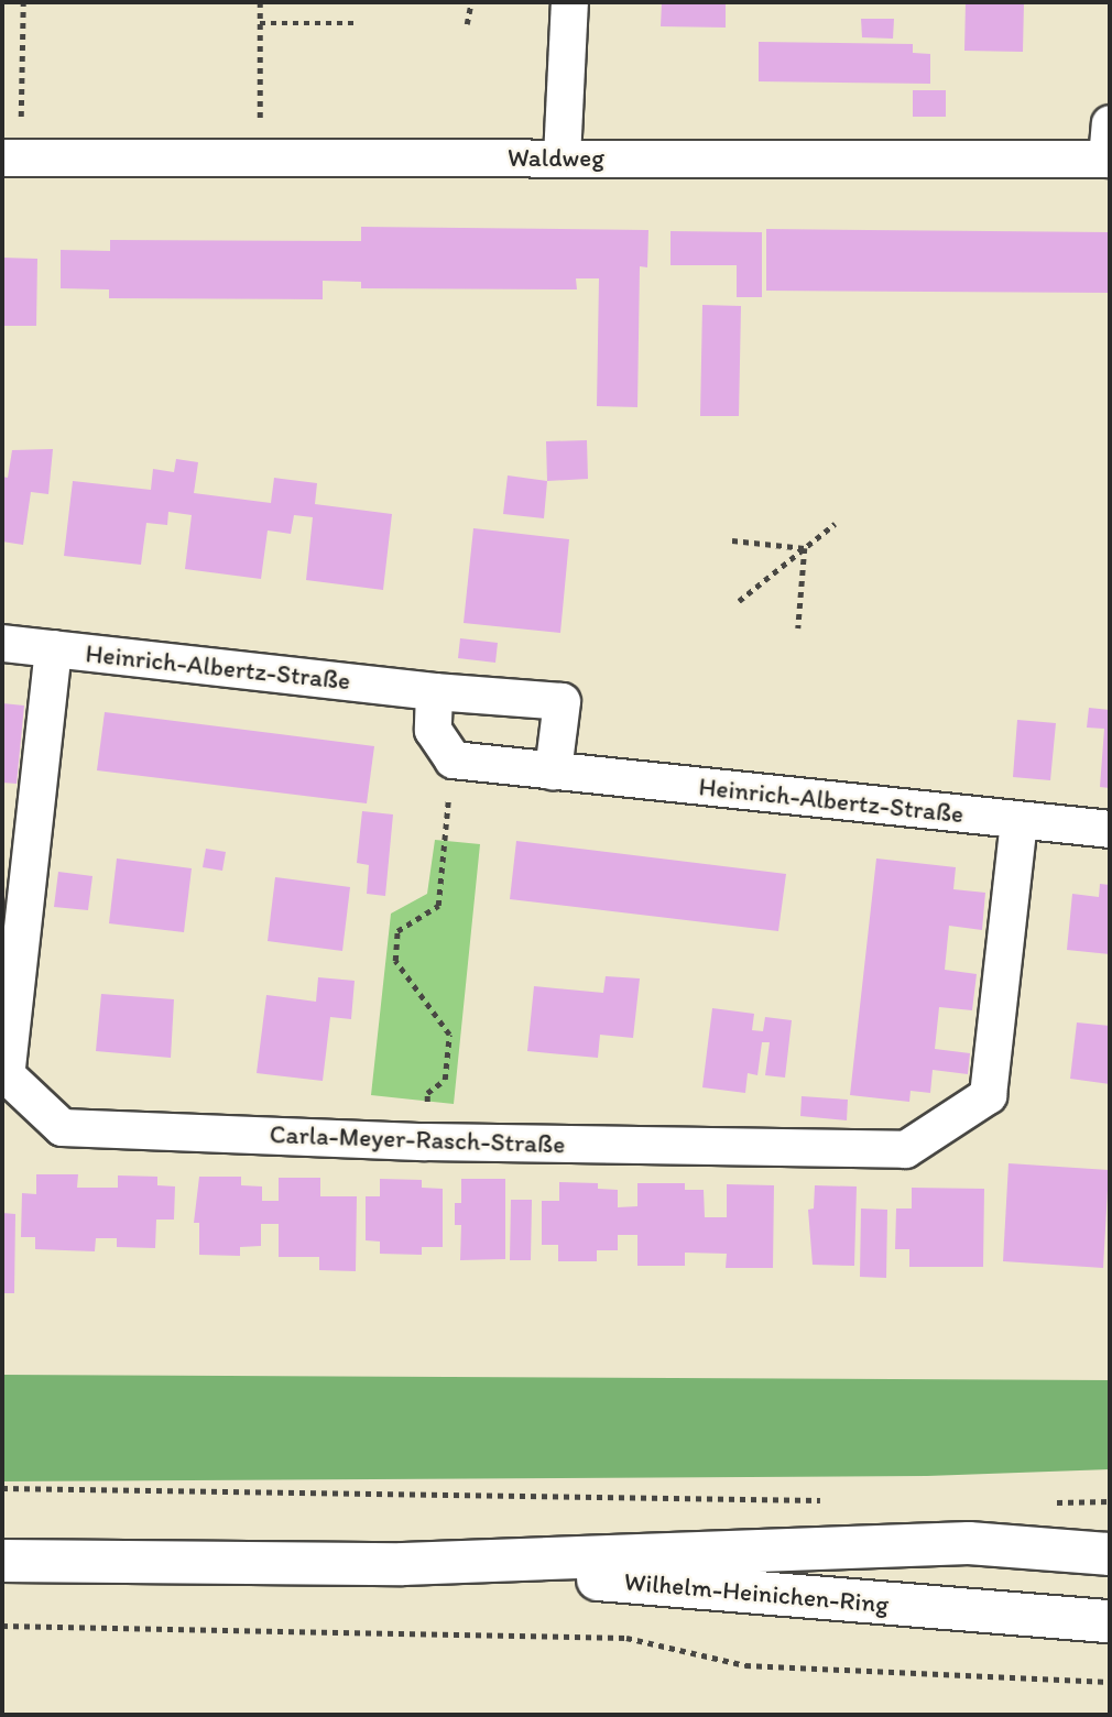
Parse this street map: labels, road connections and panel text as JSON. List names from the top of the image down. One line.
{"streets":{"main road":["Wilhelm-Heinichen-Ring"],"street":["Waldweg","Heinrich-Albertz-Straße","Carla-Meyer-Rasch-Straße"]},"crossings":[["Heinrich-Albertz-Straße","Carla-Meyer-Rasch-Straße"]]}
